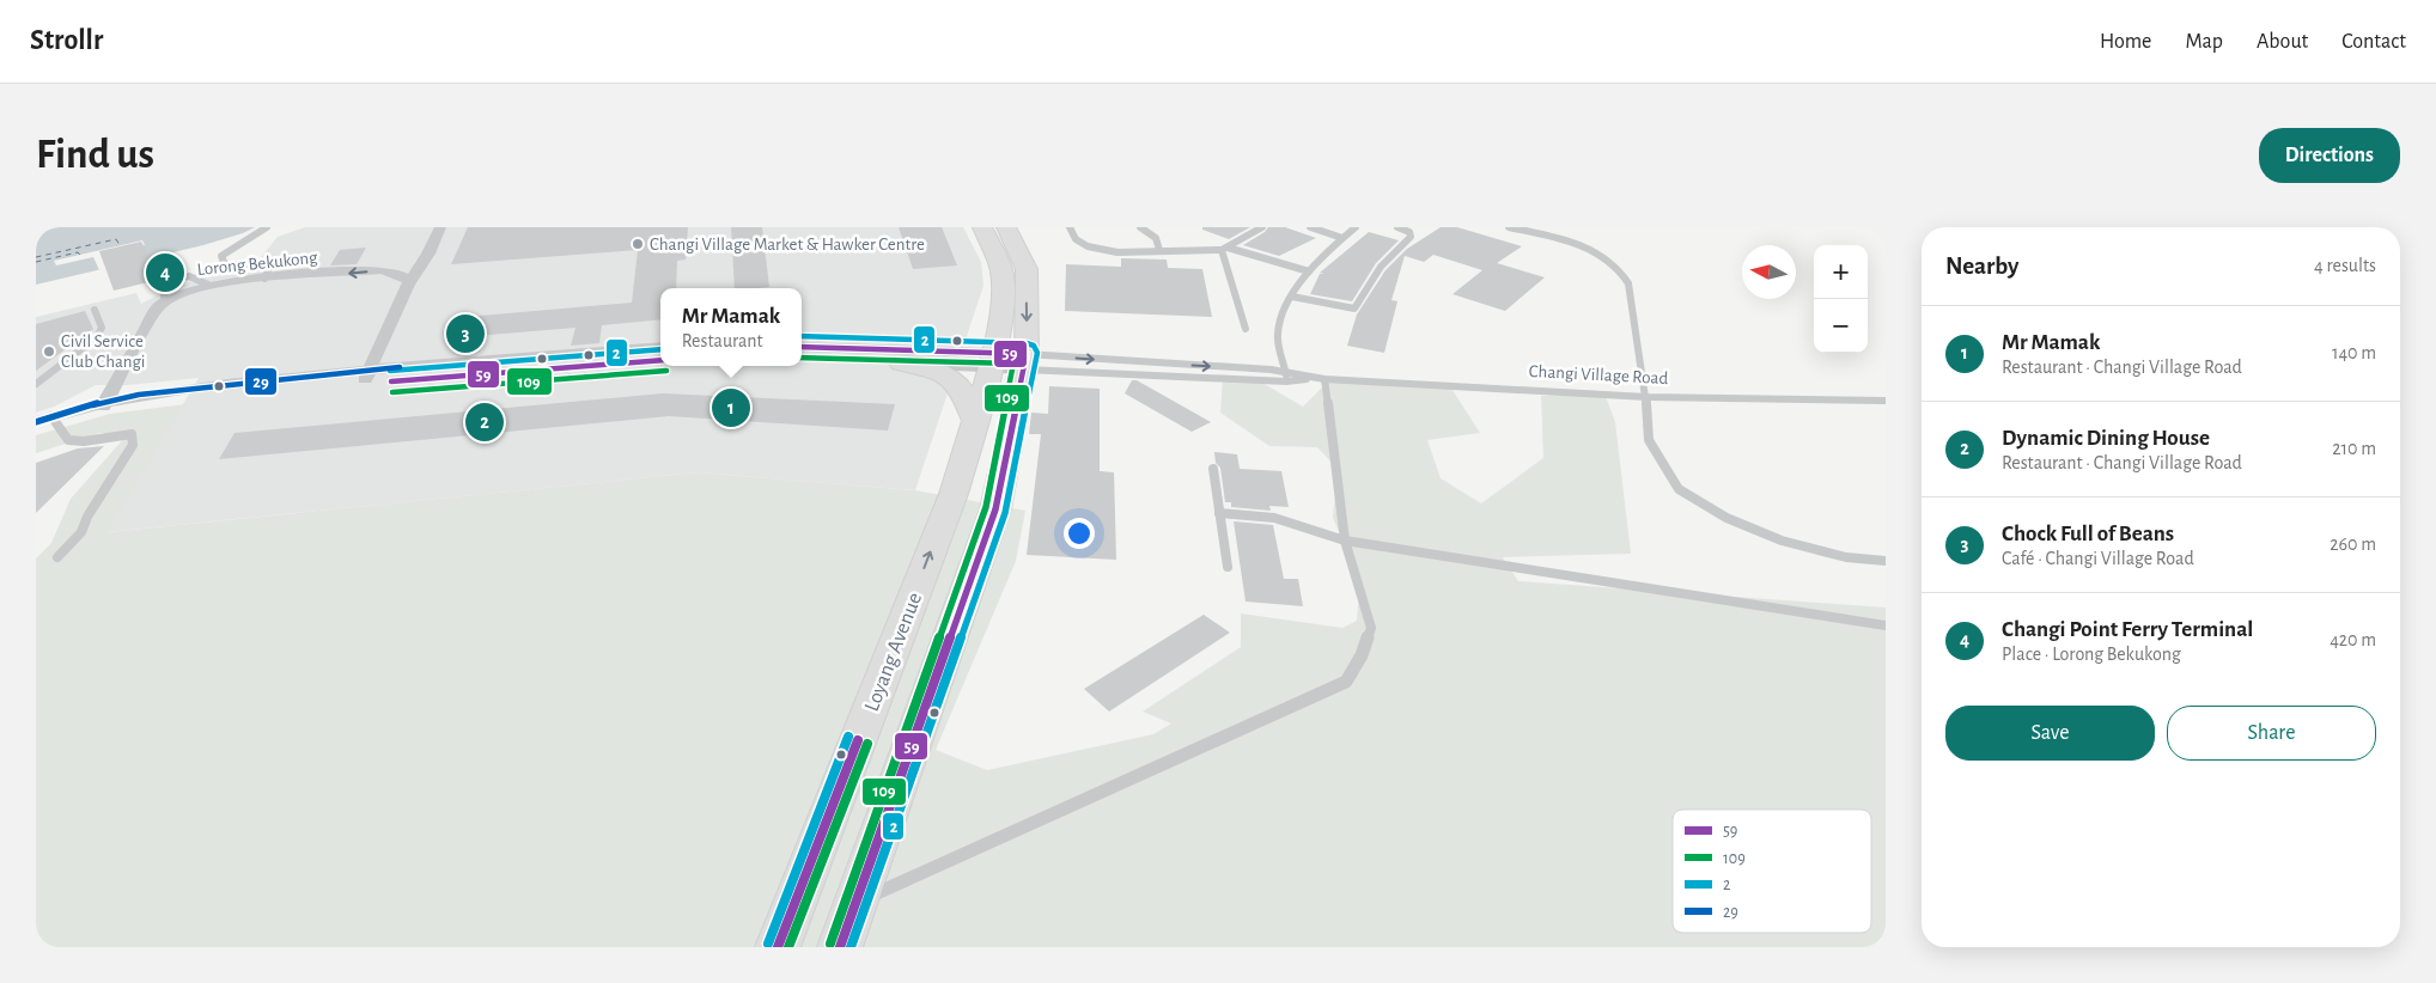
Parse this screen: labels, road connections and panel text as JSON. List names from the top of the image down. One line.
{"streets":{"main road":["Loyang Avenue"],"street":["Lorong Bekukong","Changi Village Road"]},"crossings":[["Changi Village Road","Loyang Avenue"]],"places":["Changi Village Market & Hawker Centre","Civil Service Club Changi"],"lines":["transit line 2","transit line 59","transit line 109","transit line 29"],"legend":["59","109","2","29"],"north":"left","page":{"header":"Strollr","nav":["Home","Map","About","Contact"],"buttons":["Directions",["Save","Share"]],"title":"Find us","heading":["Nearby","4 results"],"map_buttons":["+","−"],"pins":["4","3","1","2"],"popup":["Mr Mamak","Restaurant"],"list":[{"mark":"1","name":"Mr Mamak","note":"Restaurant · Changi Village Road","value":"140 m"},{"mark":"2","name":"Dynamic Dining House","note":"Restaurant · Changi Village Road","value":"210 m"},{"mark":"3","name":"Chock Full of Beans","note":"Café · Changi Village Road","value":"260 m"},{"mark":"4","name":"Changi Point Ferry Terminal","note":"Place · Lorong Bekukong","value":"420 m"}]}}
